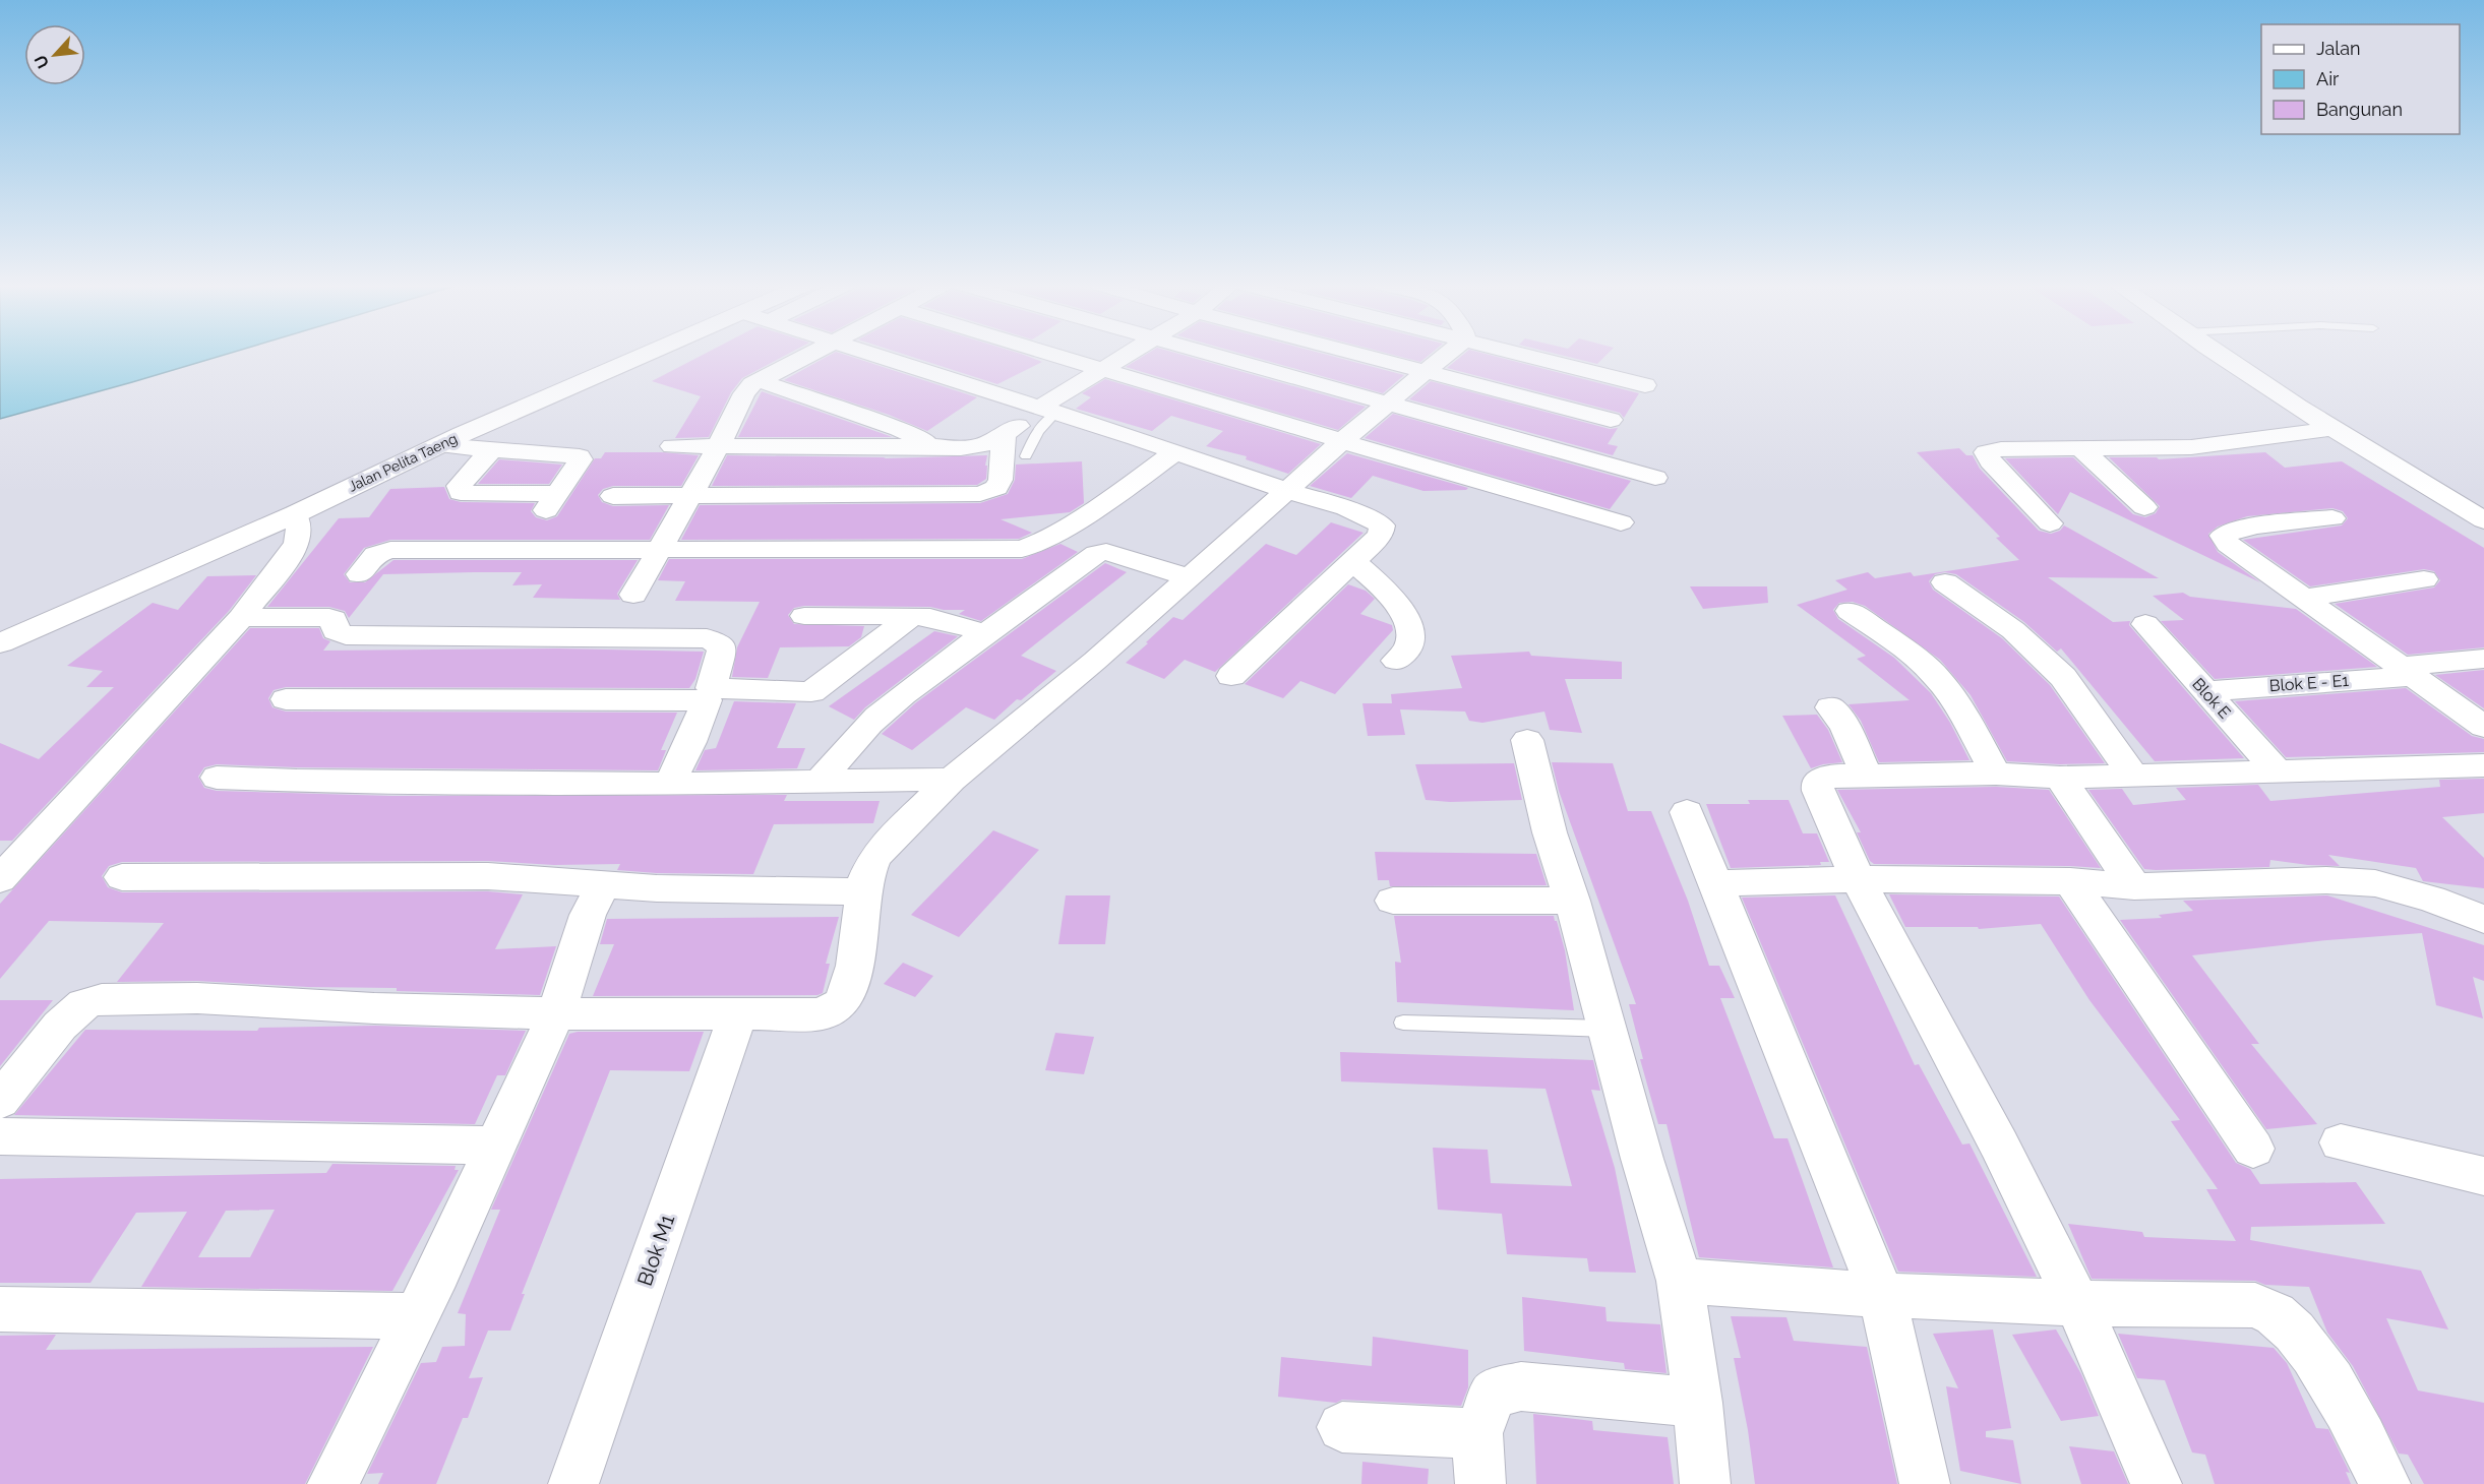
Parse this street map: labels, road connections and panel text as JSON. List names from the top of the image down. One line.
{"streets":{"street":["Jalan Pelita Taeng","Blok E - E1","Blok E","Blok M1"]},"crossings":[["Blok E - E1","Blok E"]],"legend":["Jalan","Air","Bangunan"],"north":"bottom left"}
